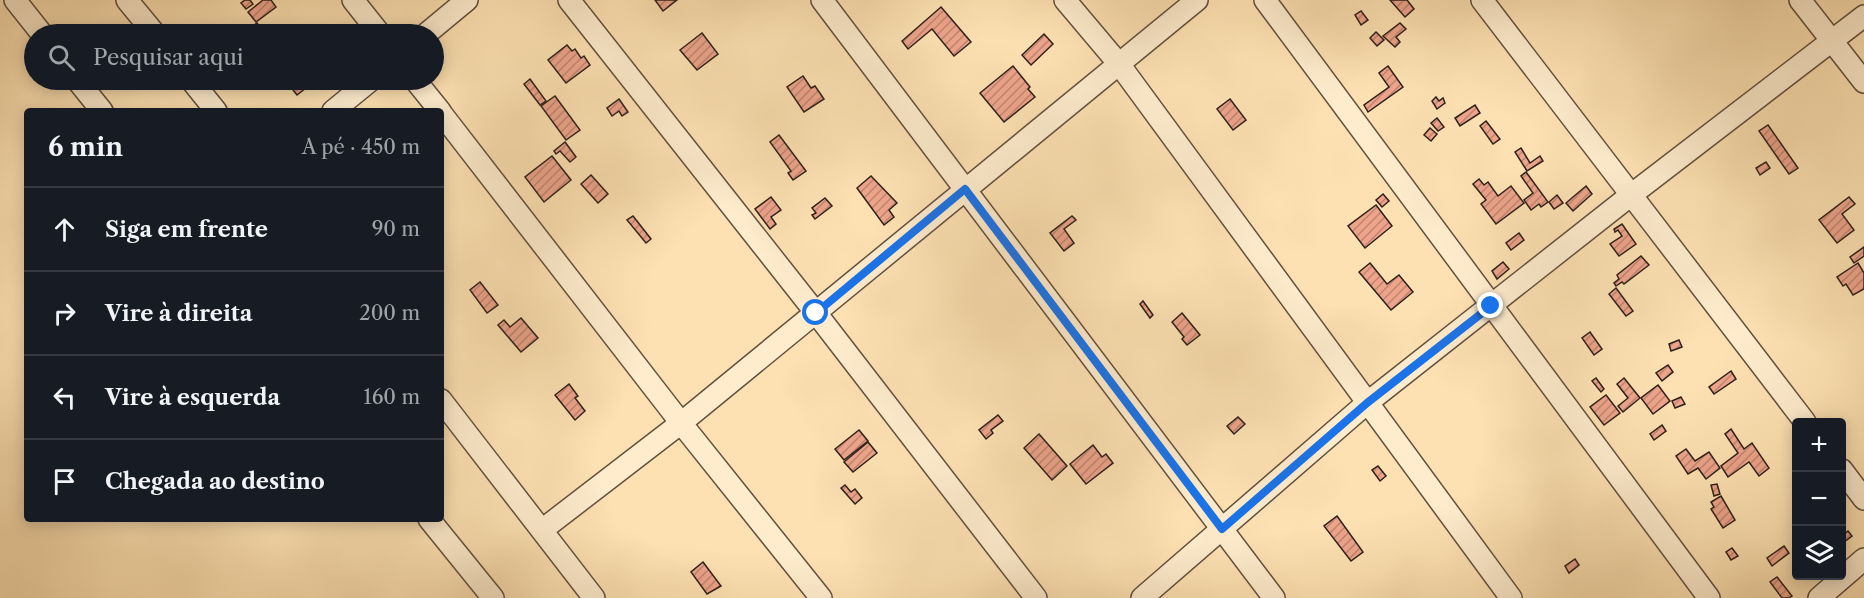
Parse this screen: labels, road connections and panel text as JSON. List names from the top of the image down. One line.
{"page":{"search":"Pesquisar aqui","heading":["6 min","A pé · 450 m"],"list":[["Siga em frente","90 m"],["Vire à direita","200 m"],["Vire à esquerda","160 m"],"Chegada ao destino"],"map_buttons":["+","−"]}}
